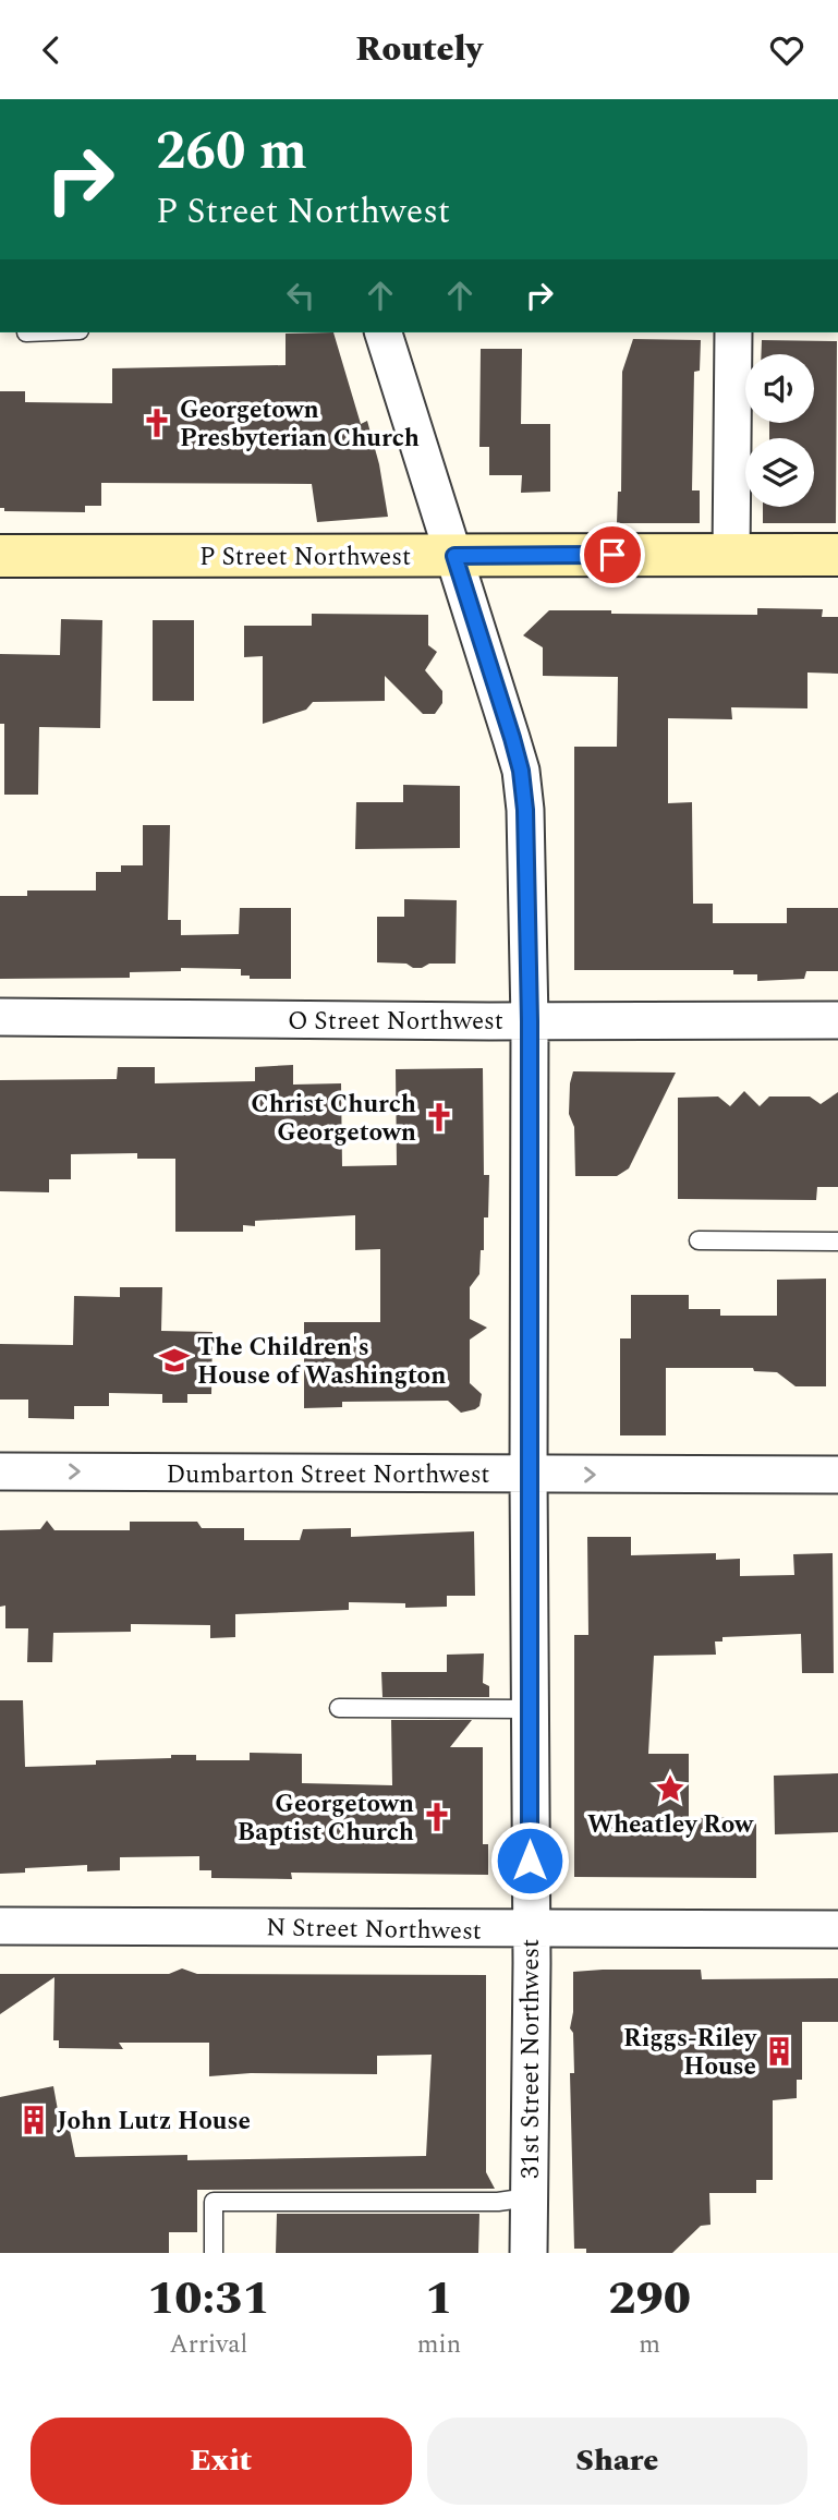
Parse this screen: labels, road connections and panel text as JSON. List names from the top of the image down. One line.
{"streets":{"main road":["P Street Northwest"],"street":["O Street Northwest","Dumbarton Street Northwest","N Street Northwest","31st Street Northwest"]},"crossings":[["P Street Northwest","31st Street Northwest"],["O Street Northwest","31st Street Northwest"],["Dumbarton Street Northwest","31st Street Northwest"],["N Street Northwest","31st Street Northwest"]],"one_way":["Dumbarton Street Northwest"],"places":{"church":["Georgetown Presbyterian Church","Christ Church Georgetown","Georgetown Baptist Church"],"school or university":["The Children's House of Washington"],"place":["Wheatley Row"],"building":["Riggs-Riley House","John Lutz House"]},"page":{"header":"Routely","turn":["260 m","P Street Northwest"],"eta":["10:31","Arrival","1","min","290","m"],"buttons":["Exit","Share"]}}
